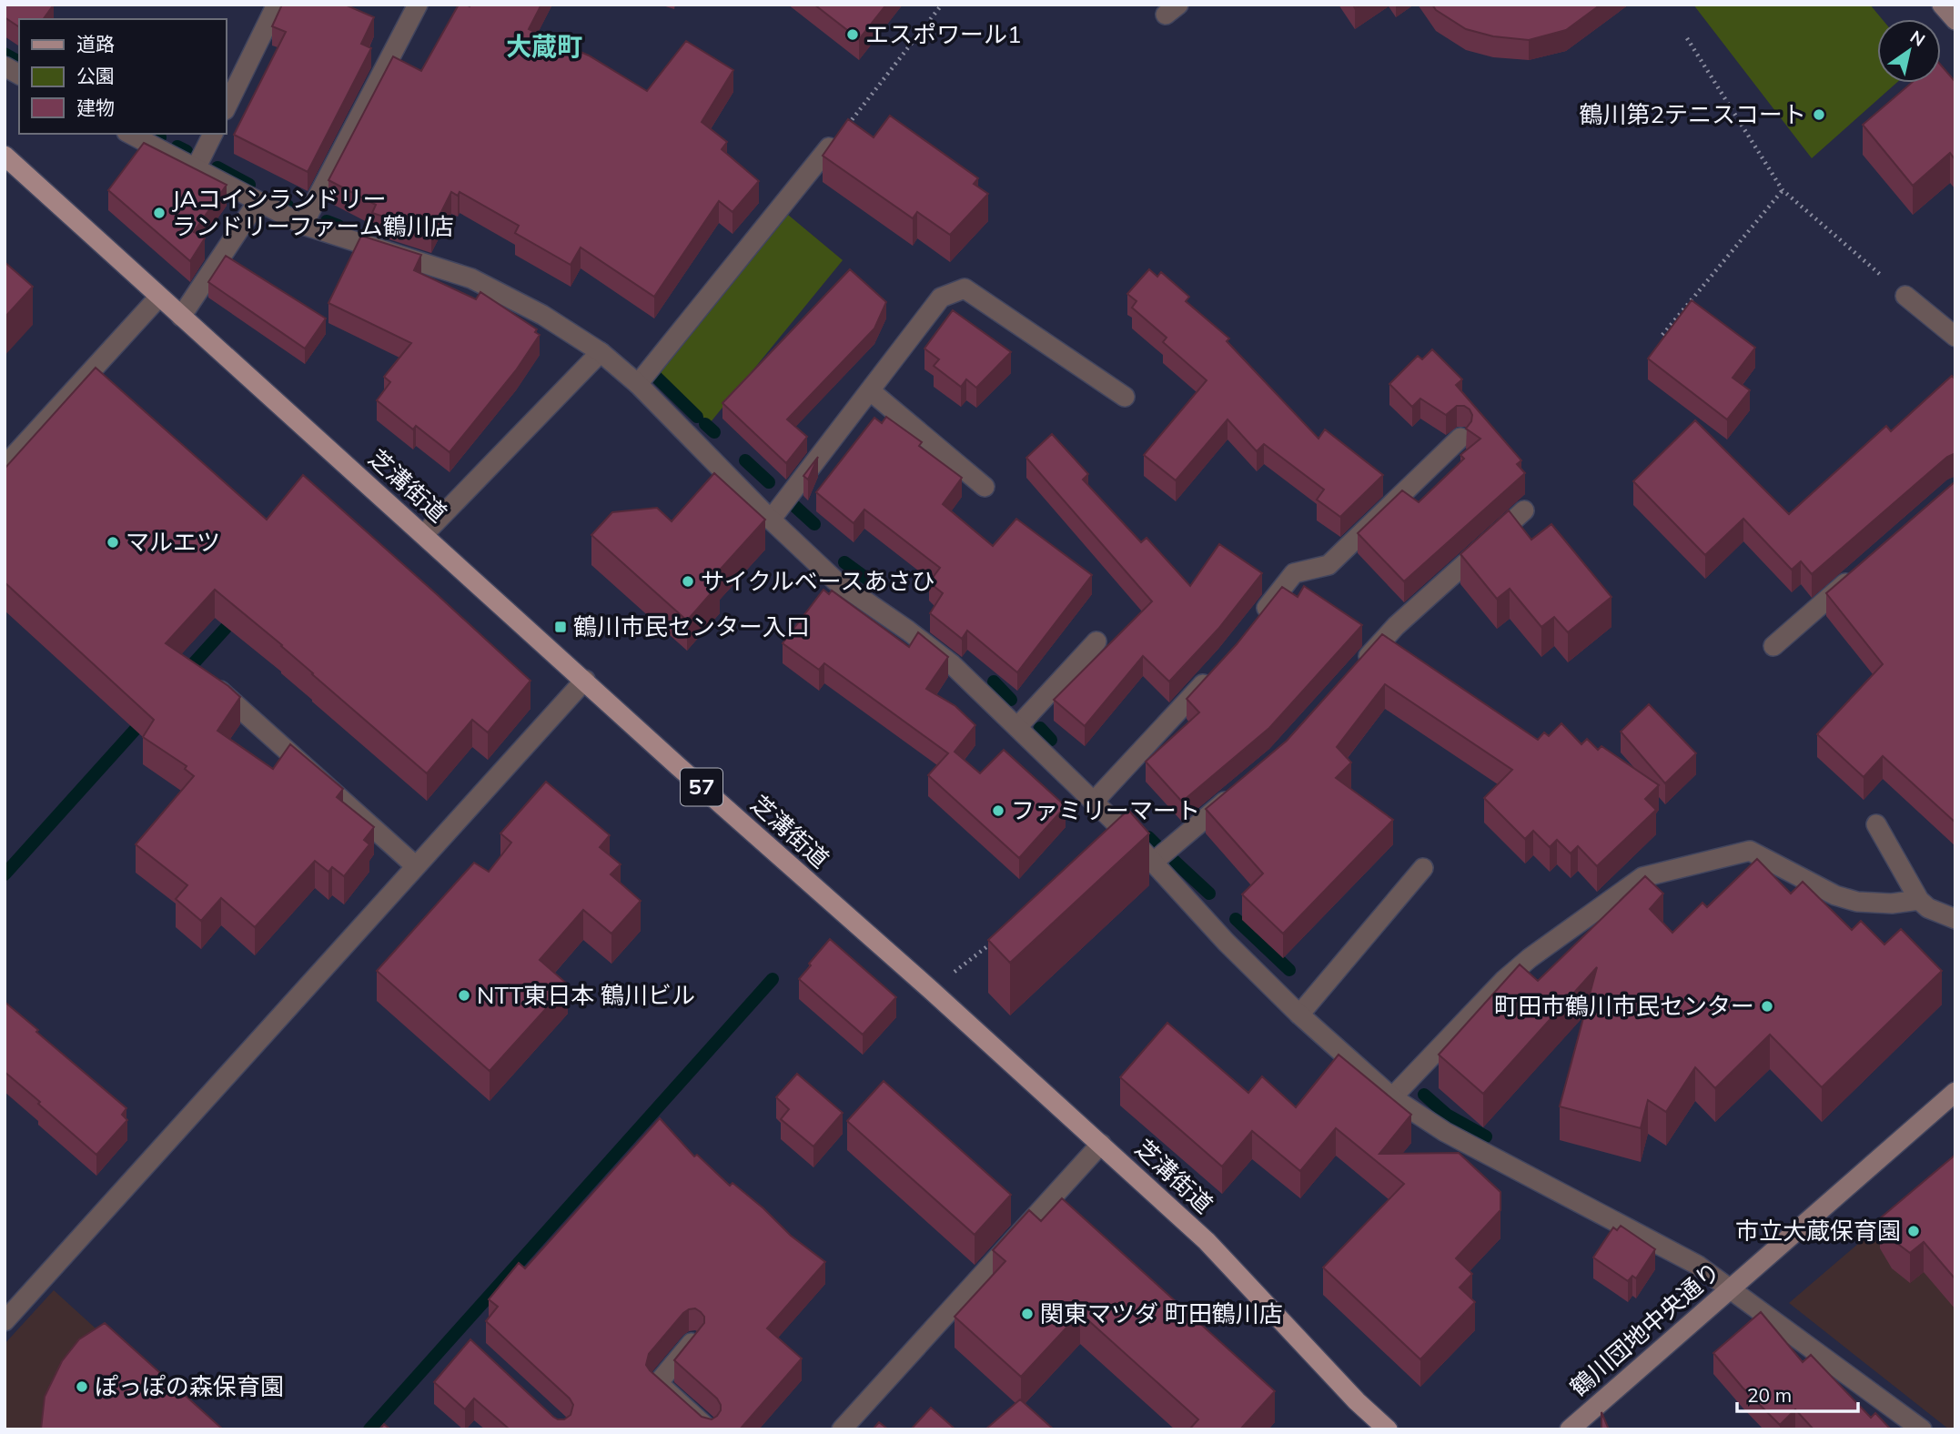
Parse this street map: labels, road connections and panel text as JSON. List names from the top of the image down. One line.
{"streets":{"main road":["芝溝街道","57"],"street":["鶴川団地中央通り"]},"districts":["大蔵町"],"places":{"other":["エスポワール1","鶴川第2テニスコート","JAコインランドリー ランドリーファーム鶴川店","マルエツ","サイクルベースあさひ","ファミリーマート","NTT東日本 鶴川ビル","町田市鶴川市民センター","市立大蔵保育園","関東マツダ 町田鶴川店","ぽっぽの森保育園"],"transit":["鶴川市民センター入口"]},"legend":["道路","公園","建物"],"scale_bar":"20 m","north":"top right"}
